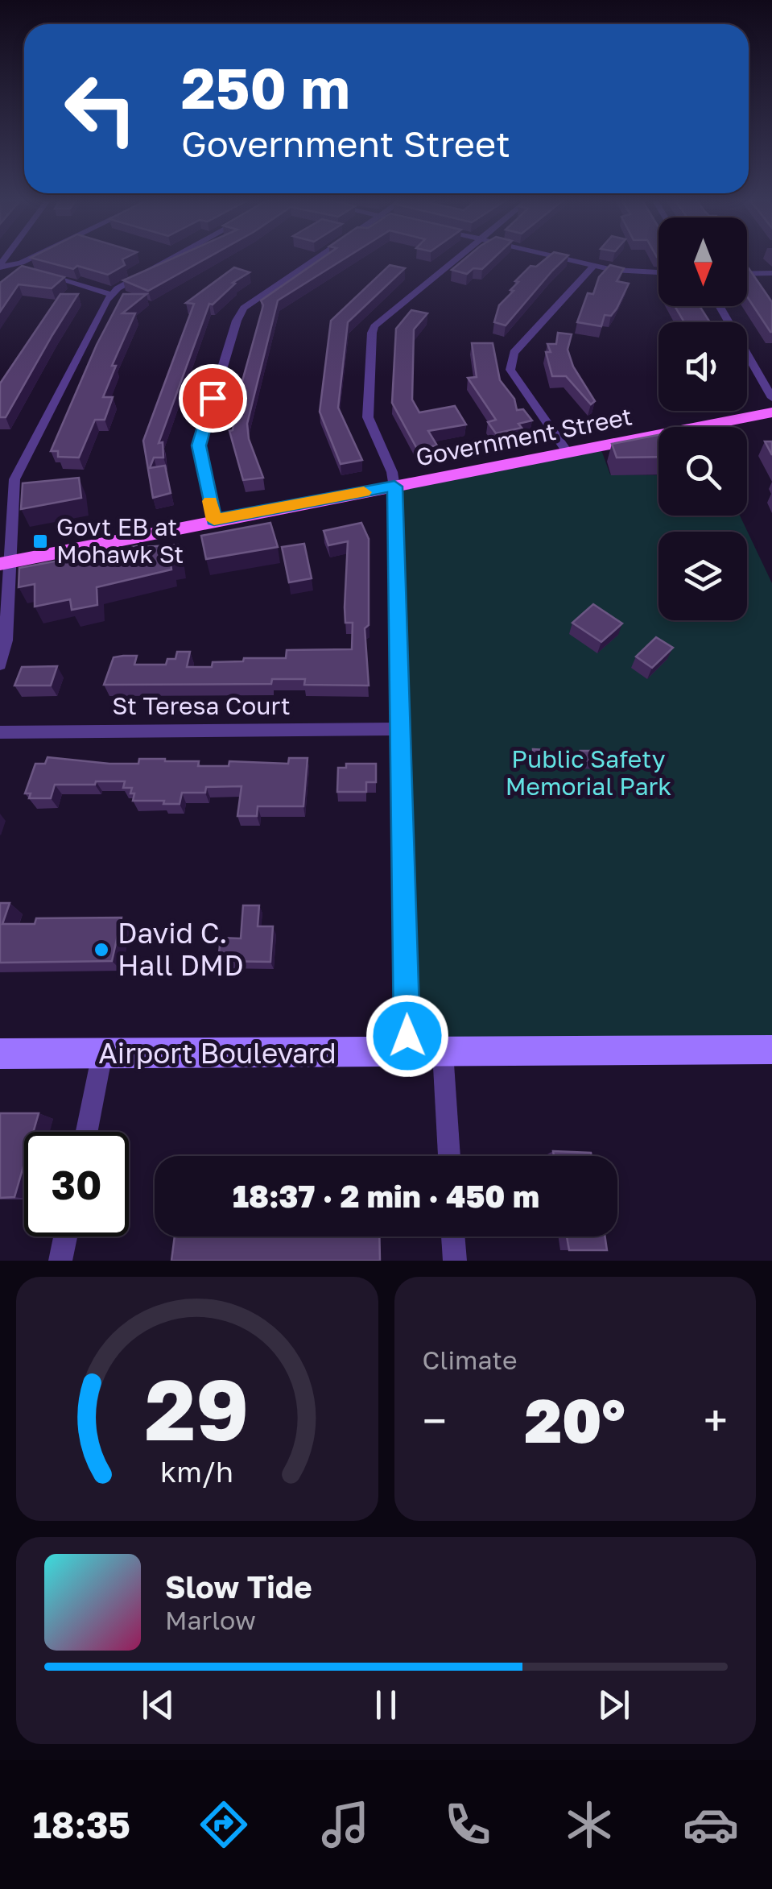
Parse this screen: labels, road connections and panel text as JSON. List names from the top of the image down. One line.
{"streets":{"main road":["Government Street","Airport Boulevard"],"street":["St Teresa Court"]},"parks":["Public Safety Memorial Park"],"places":{"transit":["Govt EB at Mohawk St"],"other":["David C. Hall DMD"]},"north":"bottom","page":{"turn":["250 m","Government Street"],"limit":"30","trip":"18:37 · 2 min · 450 m","tile":"Climate","heat":["−","20°","+"],"song":["Slow Tide","Marlow"],"tabs":"18:35","gauge":["29","km/h"]}}
